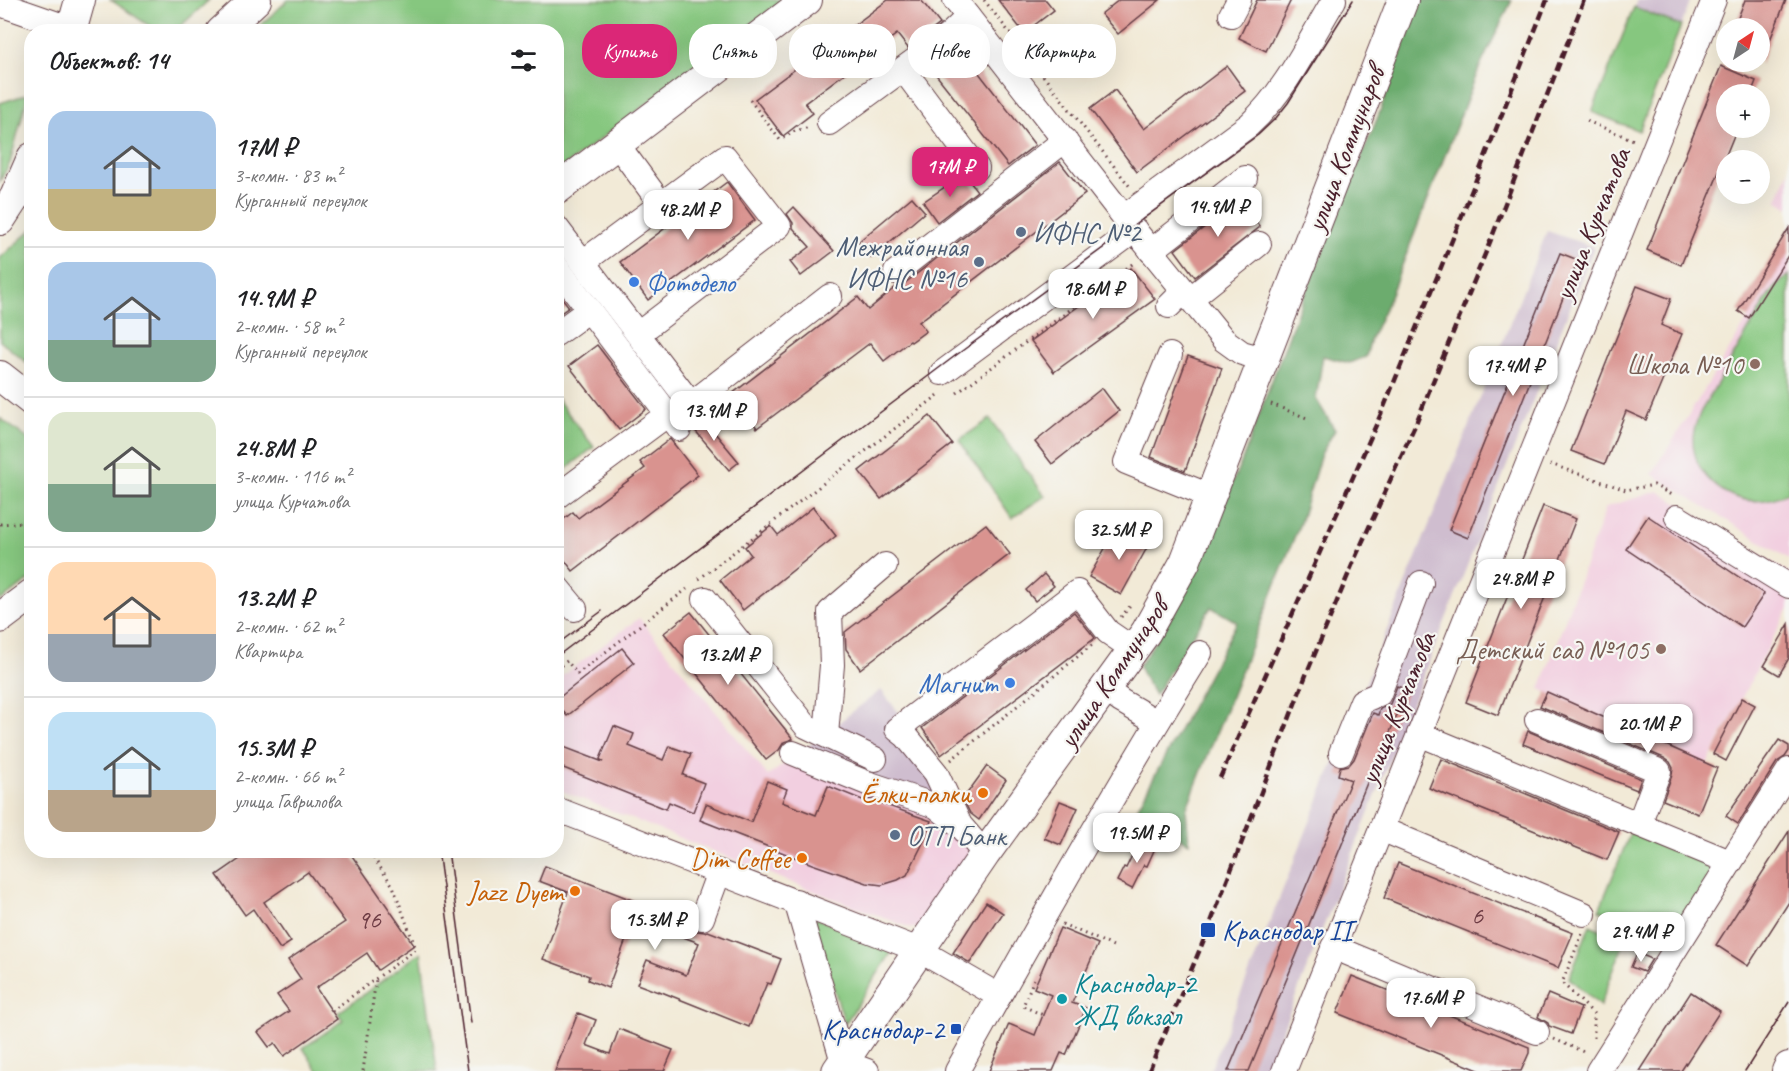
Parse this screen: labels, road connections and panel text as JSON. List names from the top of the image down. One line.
{"streets":{"main road":["улица Коммунаров"],"street":["улица Курчатова"]},"places":{"other":["ИФНС №2","Межрайонная ИФНС №16","Фотодело","Школа №10","Детский сад №105","Магнит","Ёлки-палки","ОТП Банк","Dim Coffee","Jazz Dyem","Краснодар-2 ЖД вокзал"],"transit":["Краснодар II","Краснодар-2"]},"house_numbers":["6","96"],"north":"top right","page":{"map_buttons":["+","−"],"chip":["Купить","Снять","Фильтры","Новое","Квартира"],"heading":"Объектов: 14","list":[{"name":"17M ₽","note":"3-комн. · 83 m² · Курганный переулок"},{"name":"14.9M ₽","note":"2-комн. · 58 m² · Курганный переулок"},{"name":"24.8M ₽","note":"3-комн. · 116 m² · улица Курчатова"},{"name":"13.2M ₽","note":"2-комн. · 62 m² · Квартира"},{"name":"15.3M ₽","note":"2-комн. · 66 m² · улица Гаврилова"}],"price":["17M ₽","14.9M ₽","48.2M ₽","18.6M ₽","17.4M ₽","13.9M ₽","32.5M ₽","24.8M ₽","13.2M ₽","20.1M ₽","19.5M ₽","15.3M ₽","29.4M ₽","17.6M ₽"]}}
